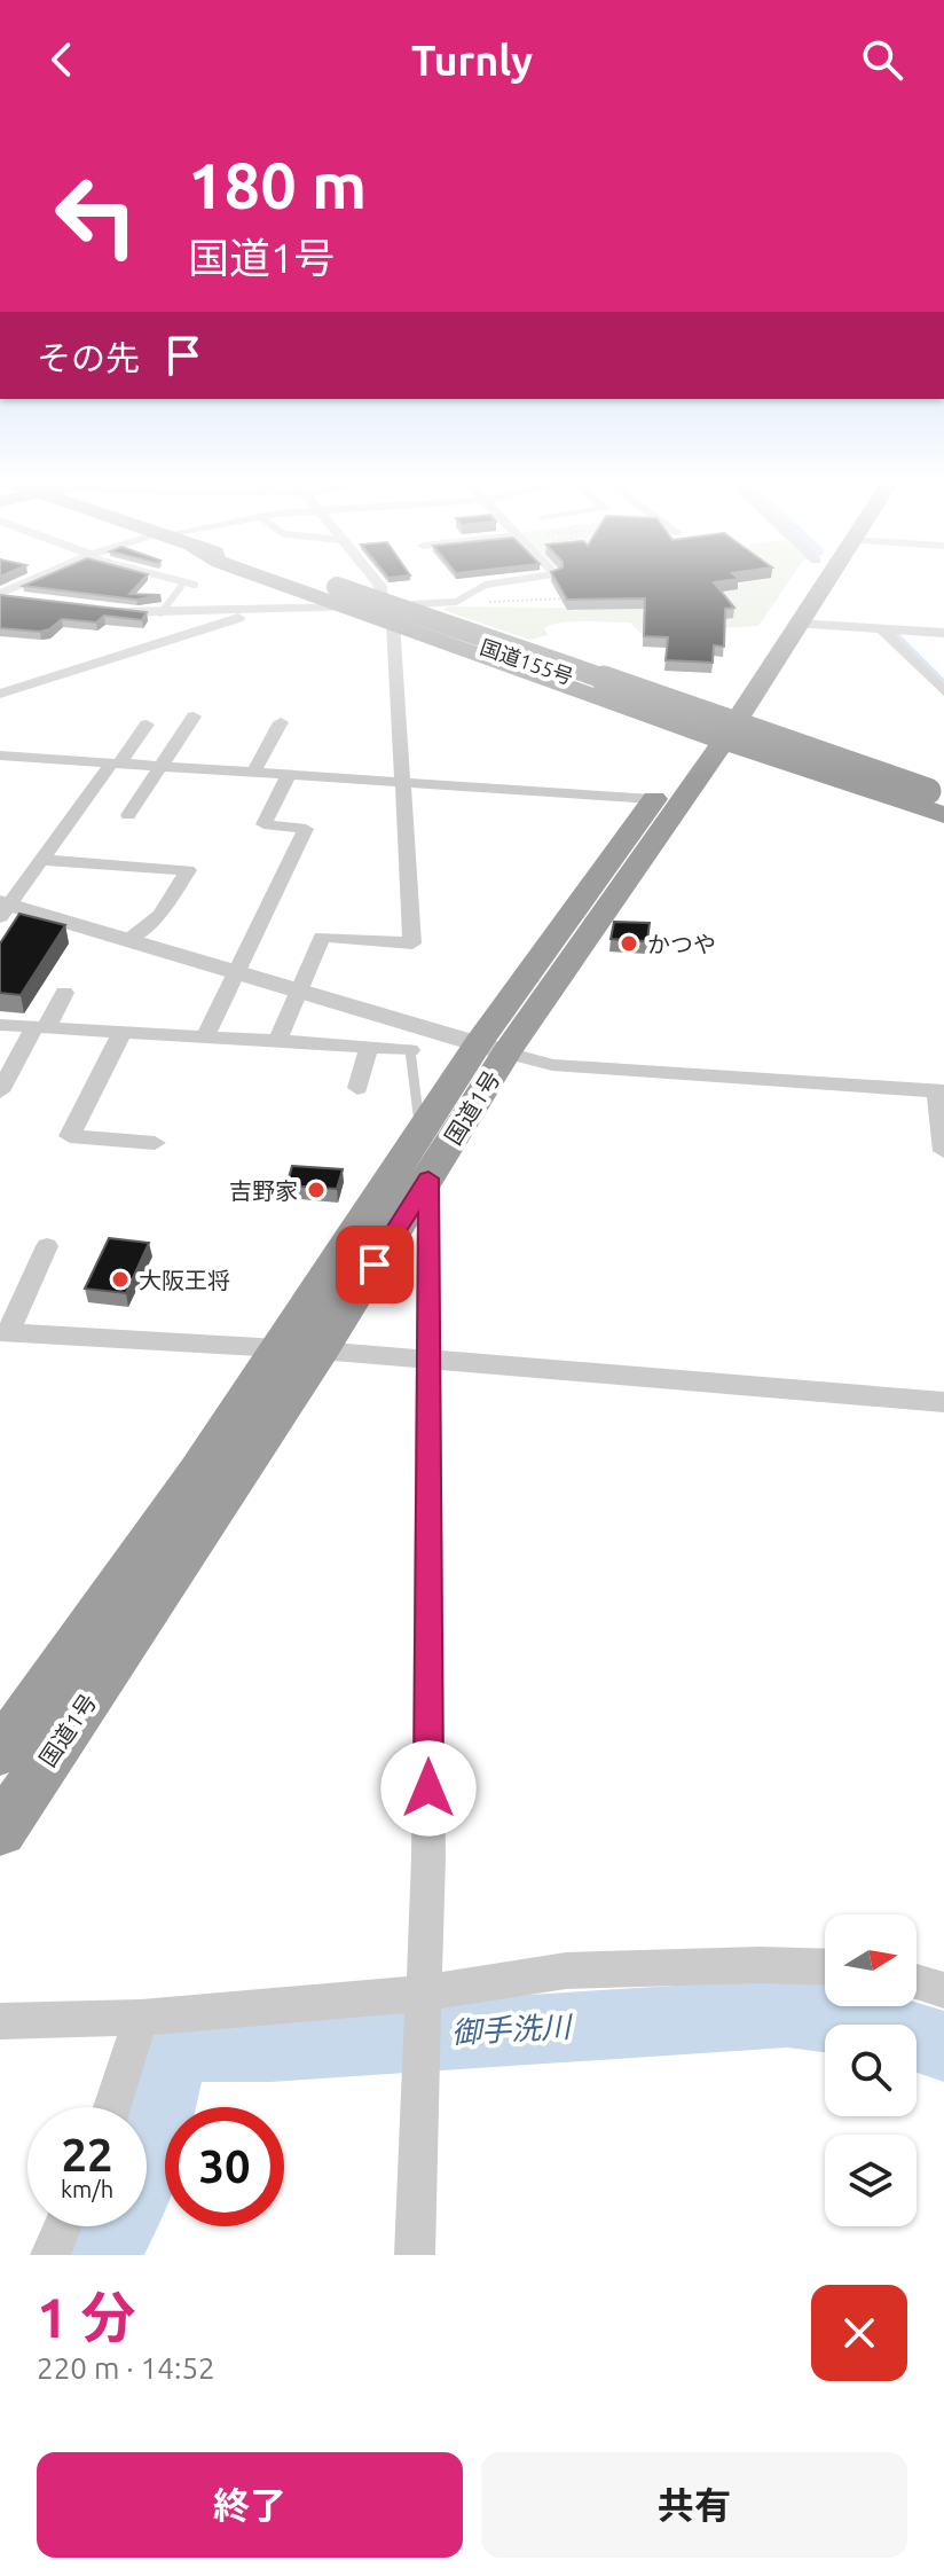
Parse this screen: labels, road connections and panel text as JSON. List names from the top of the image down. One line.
{"streets":{"highway":["国道155号","国道1号"]},"water":["御手洗川"],"places":["かつや","吉野家","大阪王将"],"north":"right","page":{"header":"Turnly","turn":["180 m","国道1号"],"then":"その先","speed":"22 km/h","limit":"30","heading":["1 分","220 m · 14:52"],"buttons":["終了","共有"]}}
